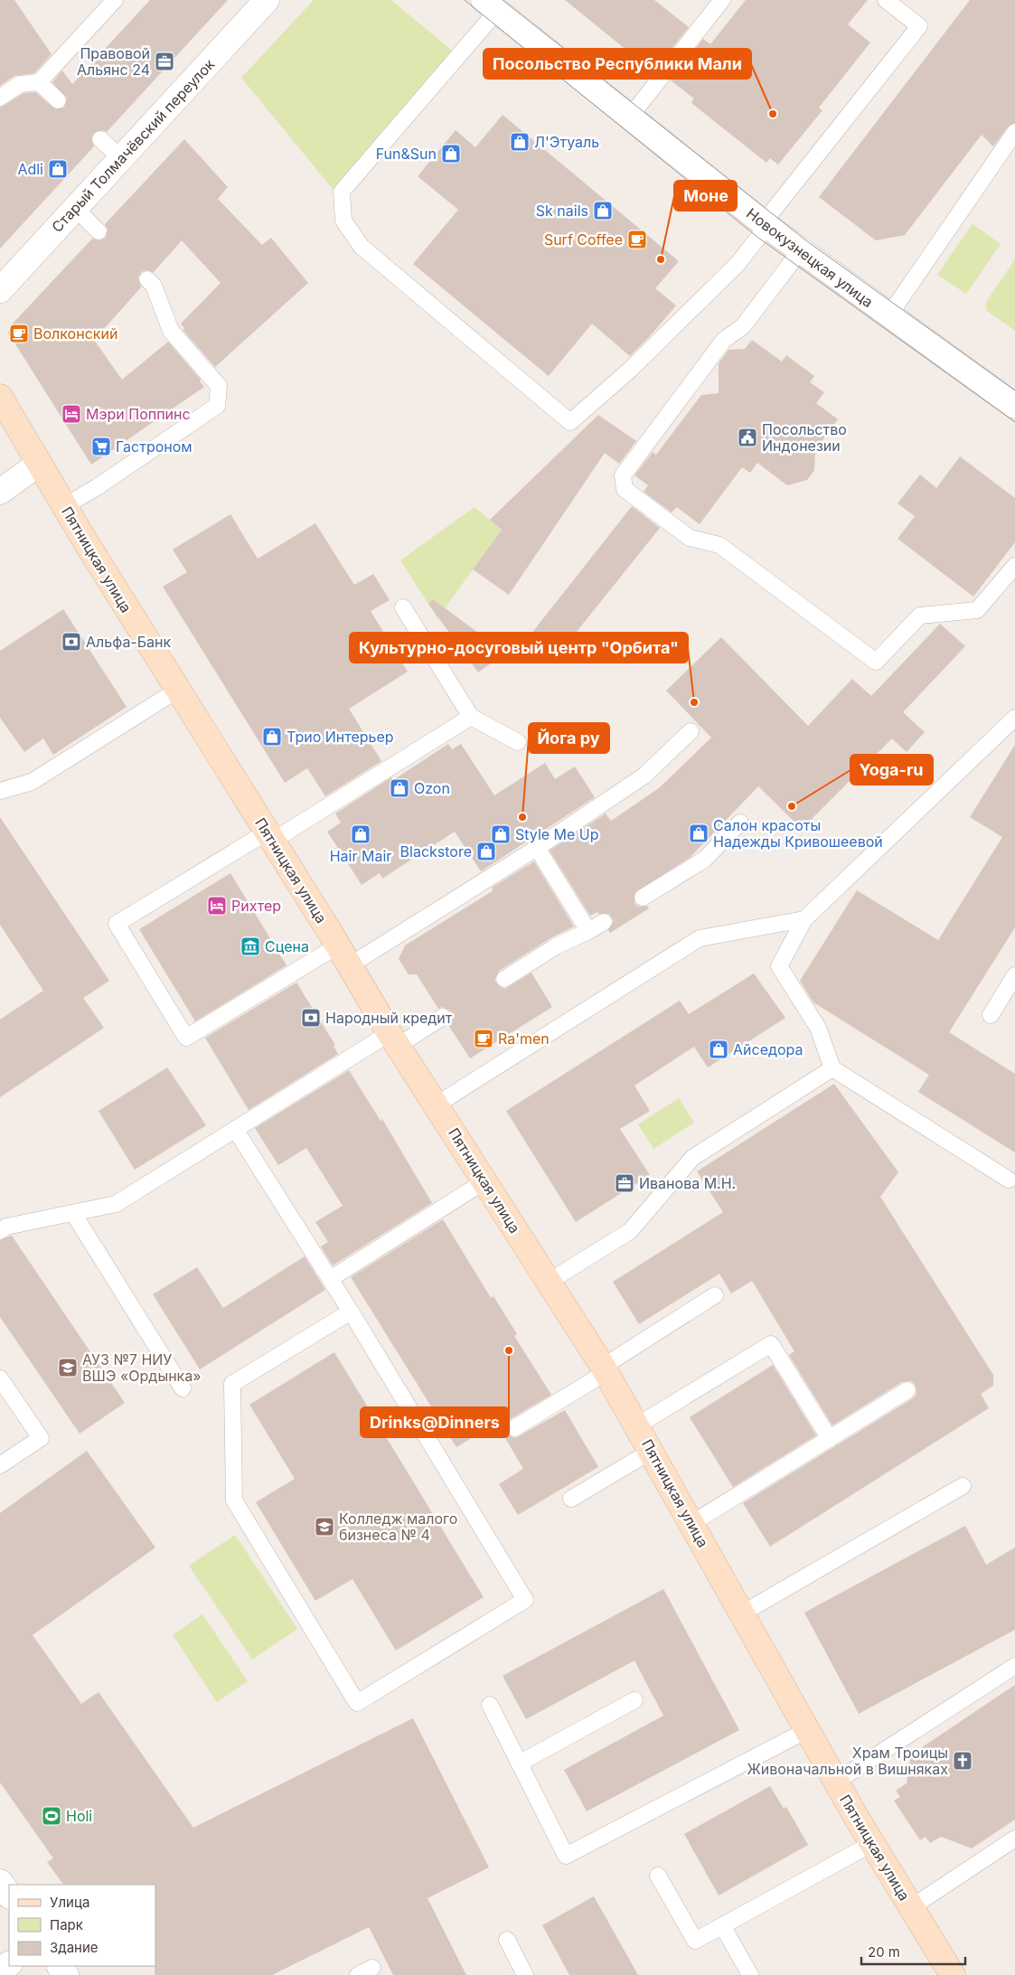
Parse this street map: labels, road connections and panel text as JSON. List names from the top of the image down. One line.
{"streets":{"street":["Старый Толмачёвский переулок","Новокузнецкая улица","Пятницкая улица"]},"places":{"office":["Правовой Альянс 24","Иванова М.Н."],"other":["Посольство Республики Мали","Моне","Культурно-досуговый центр \"Орбита\"","Yoga-ru","Йога ру","Drinks@Dinners"],"shop":["Л'Этуаль","Fun&Sun","Adli","Sk nails","Трио Интерьер","Ozon","Салон красоты Надежды Кривошеевой","Hair Mair","Style Me Up","Blackstore","Айседора"],"cafe":["Surf Coffee","Волконский","Ra'men"],"hotel":["Мэри Поппинс","Рихтер"],"public building":["Посольство Индонезии"],"supermarket":["Гастроном"],"bank":["Альфа-Банк","Народный кредит"],"museum":["Сцена"],"school or university":["АУЗ №7 НИУ ВШЭ «Ордынка»","Колледж малого бизнеса № 4"],"church":["Храм Троицы Живоначальной в Вишняках"],"sports":["Holi"]},"legend":["Улица","Парк","Здание"],"scale_bar":"20 m"}
